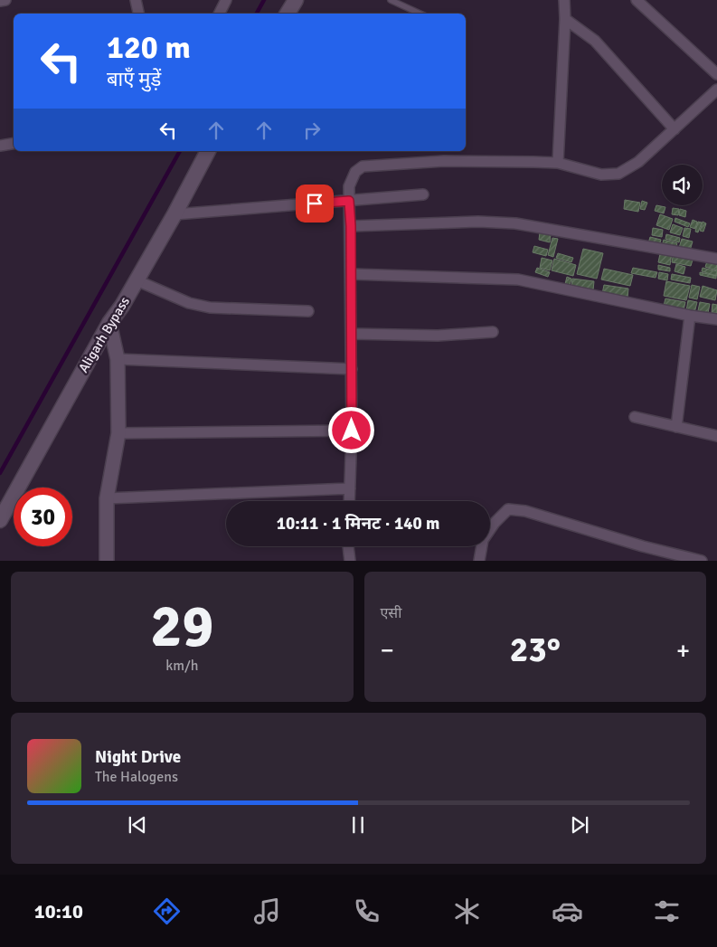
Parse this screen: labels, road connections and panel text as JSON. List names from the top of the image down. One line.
{"streets":{"main road":["Aligarh Bypass"]},"page":{"turn":["120 m","बाएँ मुड़ें"],"limit":"30","trip":"10:11 · 1 मिनट · 140 m","tile":[["29","km/h"],"एसी"],"heat":["−","23°","+"],"song":["Night Drive","The Halogens"],"tabs":"10:10"}}
